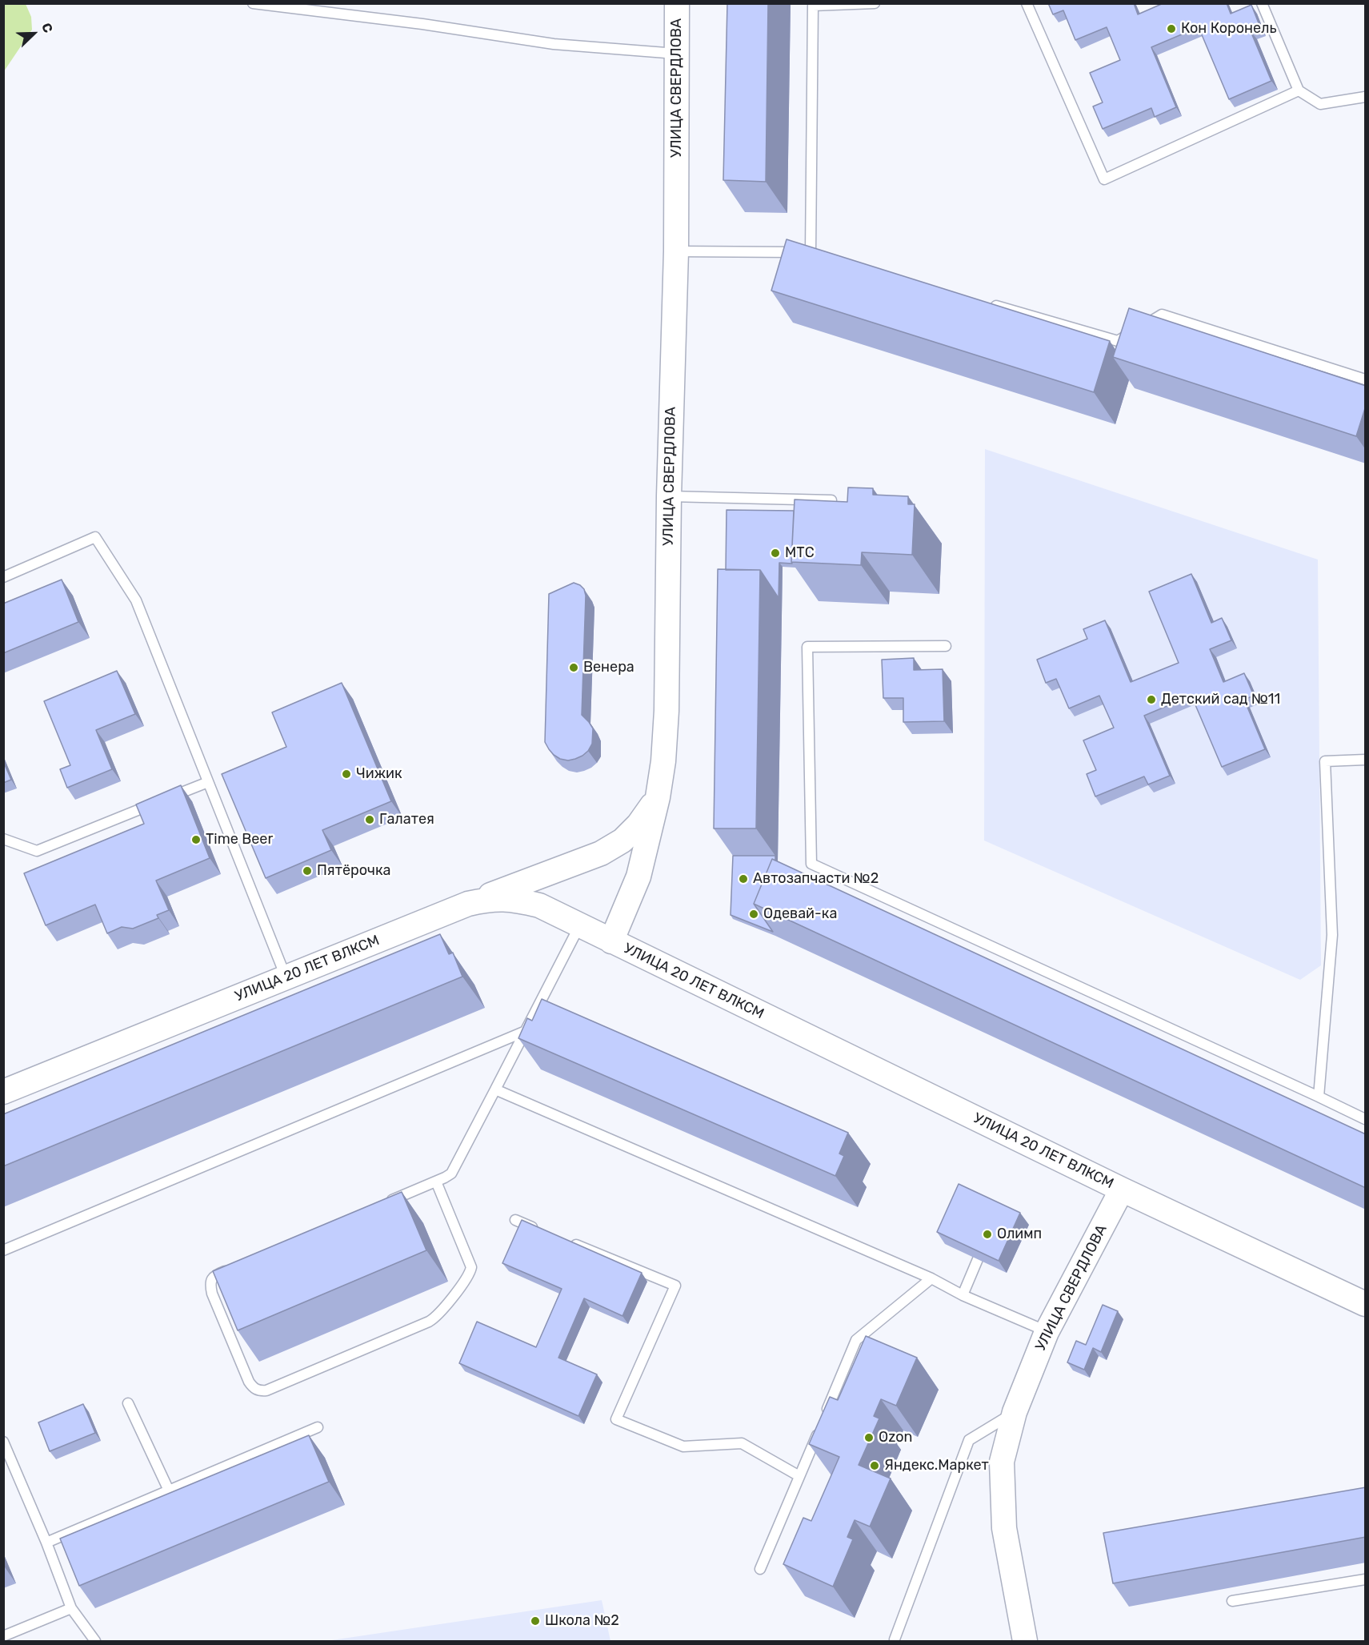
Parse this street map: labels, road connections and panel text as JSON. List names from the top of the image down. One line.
{"streets":{"street":["УЛИЦА СВЕРДЛОВА","УЛИЦА 20 ЛЕТ ВЛКСМ"]},"crossings":[["УЛИЦА СВЕРДЛОВА","УЛИЦА 20 ЛЕТ ВЛКСМ"]],"places":["Кон Коронель","МТС","Венера","Детский сад №11","Чижик","Галатея","Time Beer","Пятёрочка","Автозапчасти №2","Одевай-ка","Олимп","Ozon","Яндекс.Маркет","Школа №2"],"north":"top right"}
